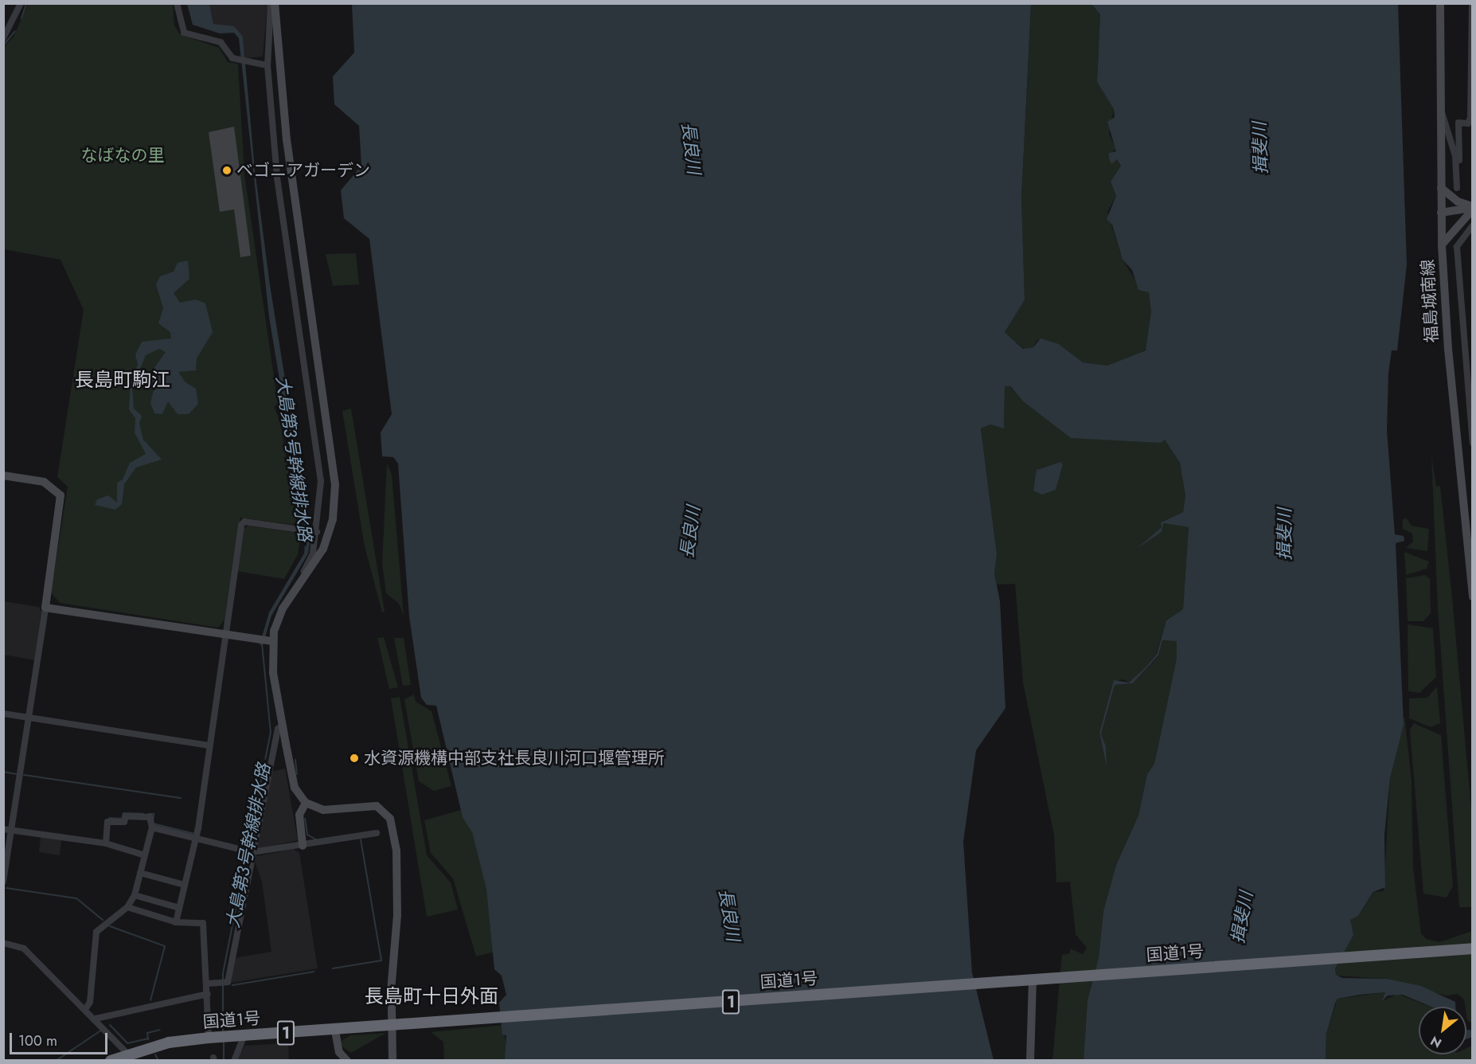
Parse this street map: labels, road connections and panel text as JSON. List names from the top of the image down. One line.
{"streets":{"highway":["国道1号","1"],"street":["福島城南線"]},"districts":["長島町駒江","長島町十日外面"],"water":["長良川","揖斐川","大島第3号幹線排水路"],"parks":["なばなの里"],"places":["ベゴニアガーデン","水資源機構中部支社長良川河口堰管理所"],"scale_bar":"100 m","north":"bottom left"}
